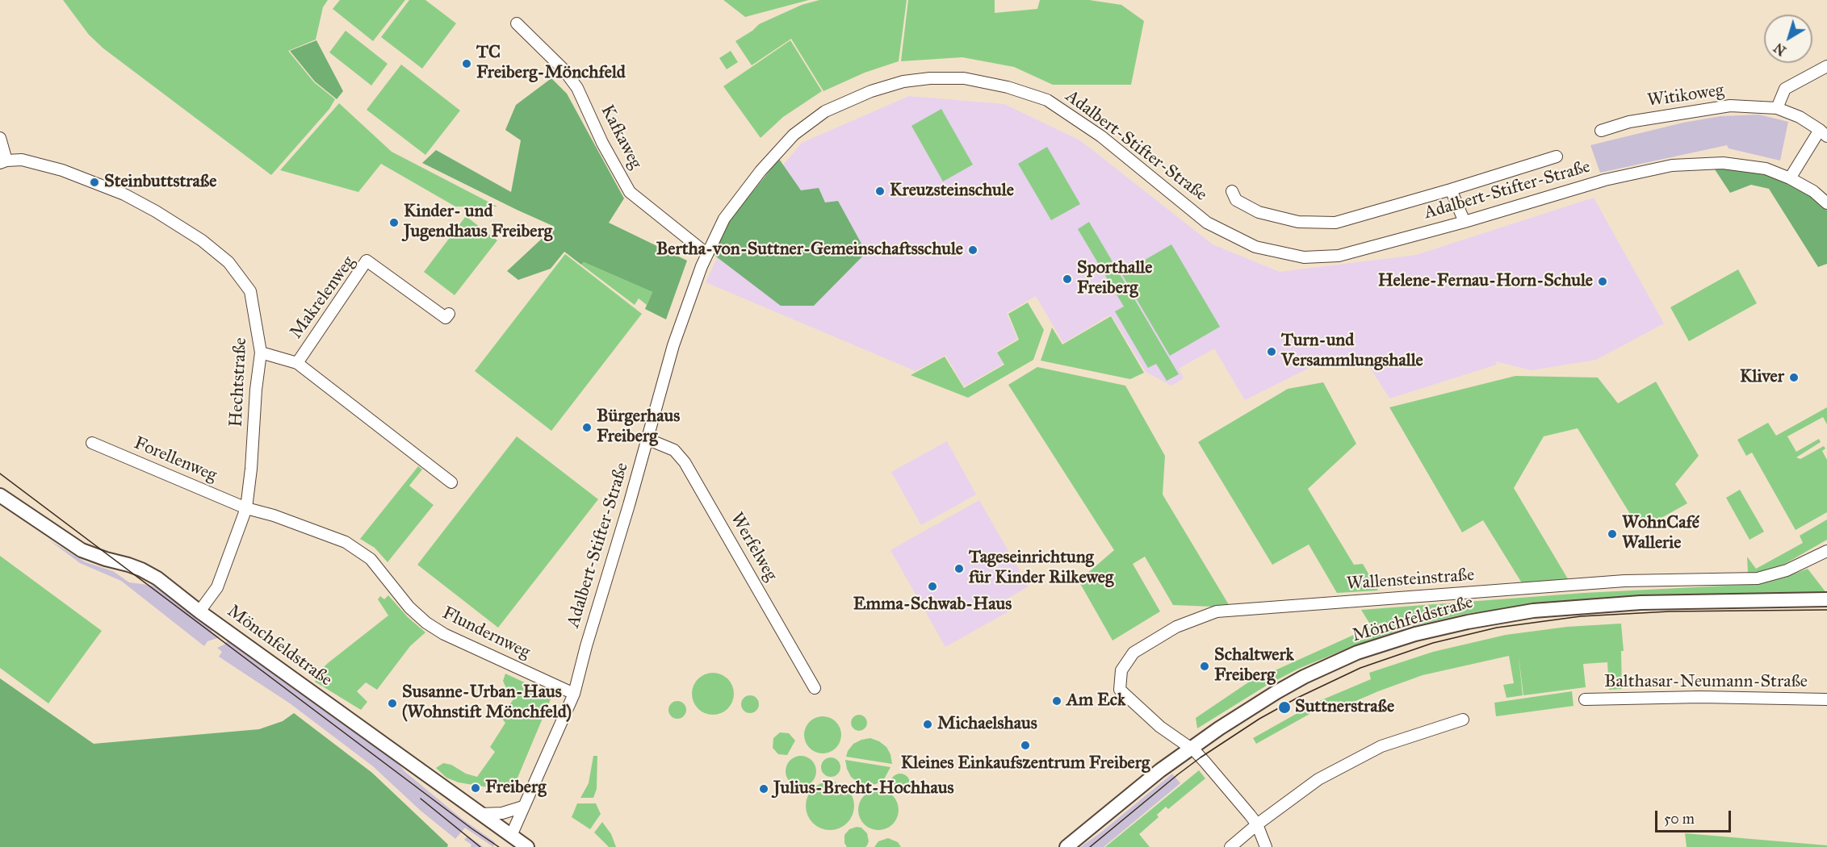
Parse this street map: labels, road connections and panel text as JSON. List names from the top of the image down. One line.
{"streets":{"main road":["Mönchfeldstraße"],"street":["Witikoweg","Kafkaweg","Adalbert-Stifter-Straße","Makrelenweg","Hechtstraße","Forellenweg","Werfelweg","Wallensteinstraße","Flundernweg","Balthasar-Neumann-Straße"]},"crossings":[["Witikoweg","Adalbert-Stifter-Straße"],["Kafkaweg","Adalbert-Stifter-Straße"],["Adalbert-Stifter-Straße","Werfelweg"],["Adalbert-Stifter-Straße","Mönchfeldstraße"],["Adalbert-Stifter-Straße","Flundernweg"],["Makrelenweg","Hechtstraße"],["Hechtstraße","Forellenweg"],["Hechtstraße","Mönchfeldstraße"],["Hechtstraße","Flundernweg"],["Forellenweg","Flundernweg"],["Wallensteinstraße","Mönchfeldstraße"]],"places":["TC Freiberg-Mönchfeld","Steinbuttstraße","Kreuzsteinschule","Kinder- und Jugendhaus Freiberg","Bertha-von-Suttner-Gemeinschaftsschule","Sporthalle Freiberg","Helene-Fernau-Horn-Schule","Turn-und Versammlungshalle","Kliver","Bürgerhaus Freiberg","WohnCafé Wallerie","Tageseinrichtung für Kinder Rilkeweg","Emma-Schwab-Haus","Schaltwerk Freiberg","Am Eck","Susanne-Urban-Haus (Wohnstift Mönchfeld)","Suttnerstraße","Michaelshaus","Kleines Einkaufszentrum Freiberg","Freiberg","Julius-Brecht-Hochhaus"],"scale_bar":"50 m","north":"bottom left"}
